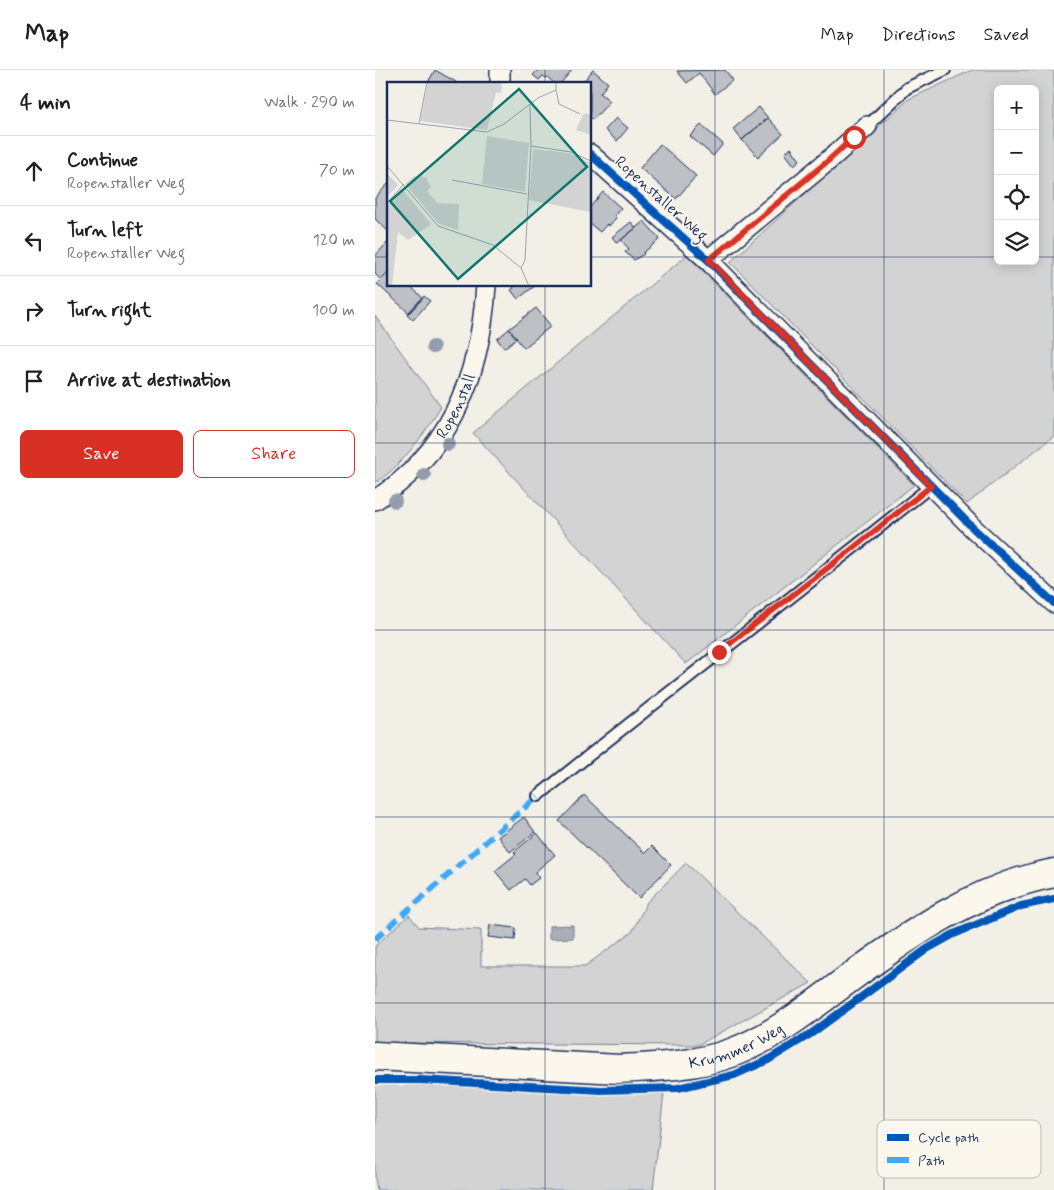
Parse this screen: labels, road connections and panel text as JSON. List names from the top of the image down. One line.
{"streets":{"main road":["Krummer Weg"],"street":["Ropenstaller Weg","Ropenstall"]},"legend":["Cycle path","Path"],"page":{"header":"Map","nav":["Map","Directions","Saved"],"heading":["4 min","Walk · 290 m"],"map_buttons":["+","−"],"list":[["Continue","Ropenstaller Weg","70 m"],["Turn left","Ropenstaller Weg","120 m"],["Turn right","100 m"],"Arrive at destination"],"buttons":["Save","Share"]}}
